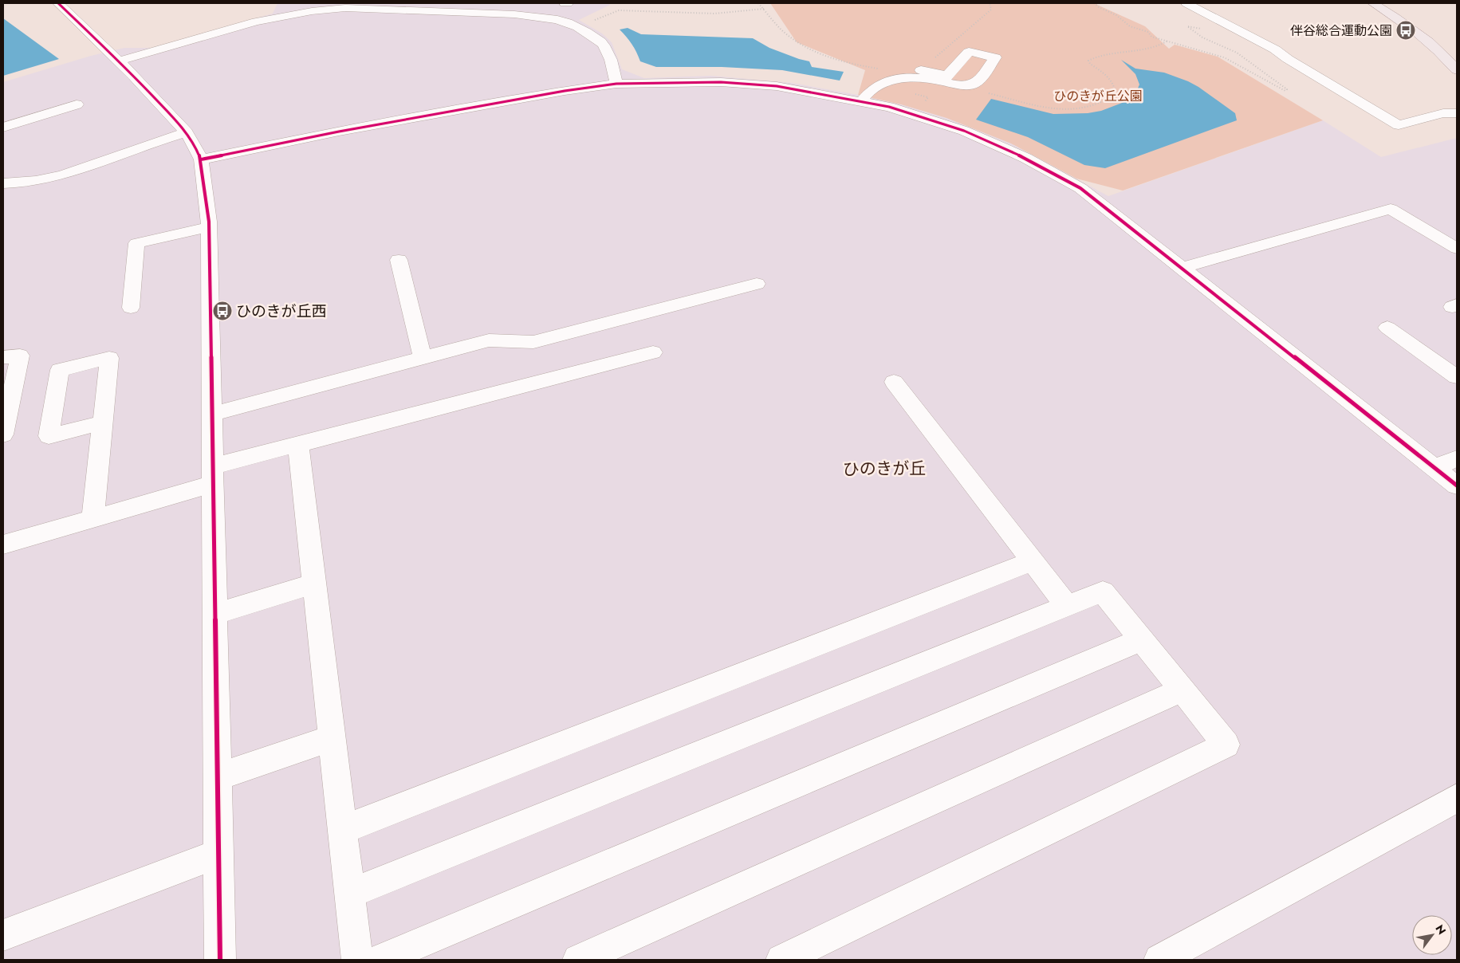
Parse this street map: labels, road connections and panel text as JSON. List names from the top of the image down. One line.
{"districts":["ひのきが丘"],"parks":["ひのきが丘公園"],"places":{"bus stop":["伴谷総合運動公園","ひのきが丘西"]},"north":"top right"}
